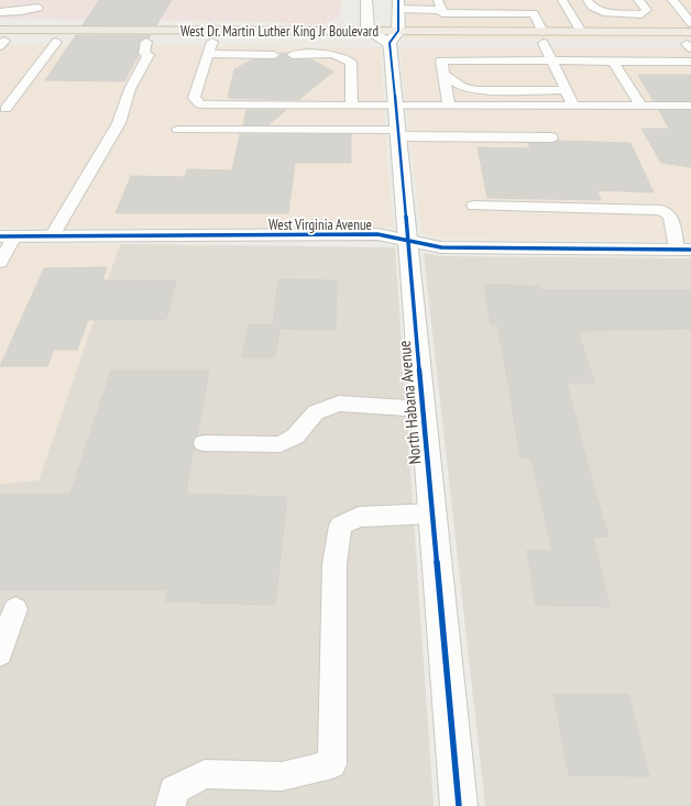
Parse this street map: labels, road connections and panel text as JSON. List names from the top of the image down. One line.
{"streets":{"main road":["West Dr. Martin Luther King Jr Boulevard"],"street":["West Virginia Avenue","North Habana Avenue"]},"crossings":[["West Dr. Martin Luther King Jr Boulevard","North Habana Avenue"],["West Virginia Avenue","North Habana Avenue"]]}
